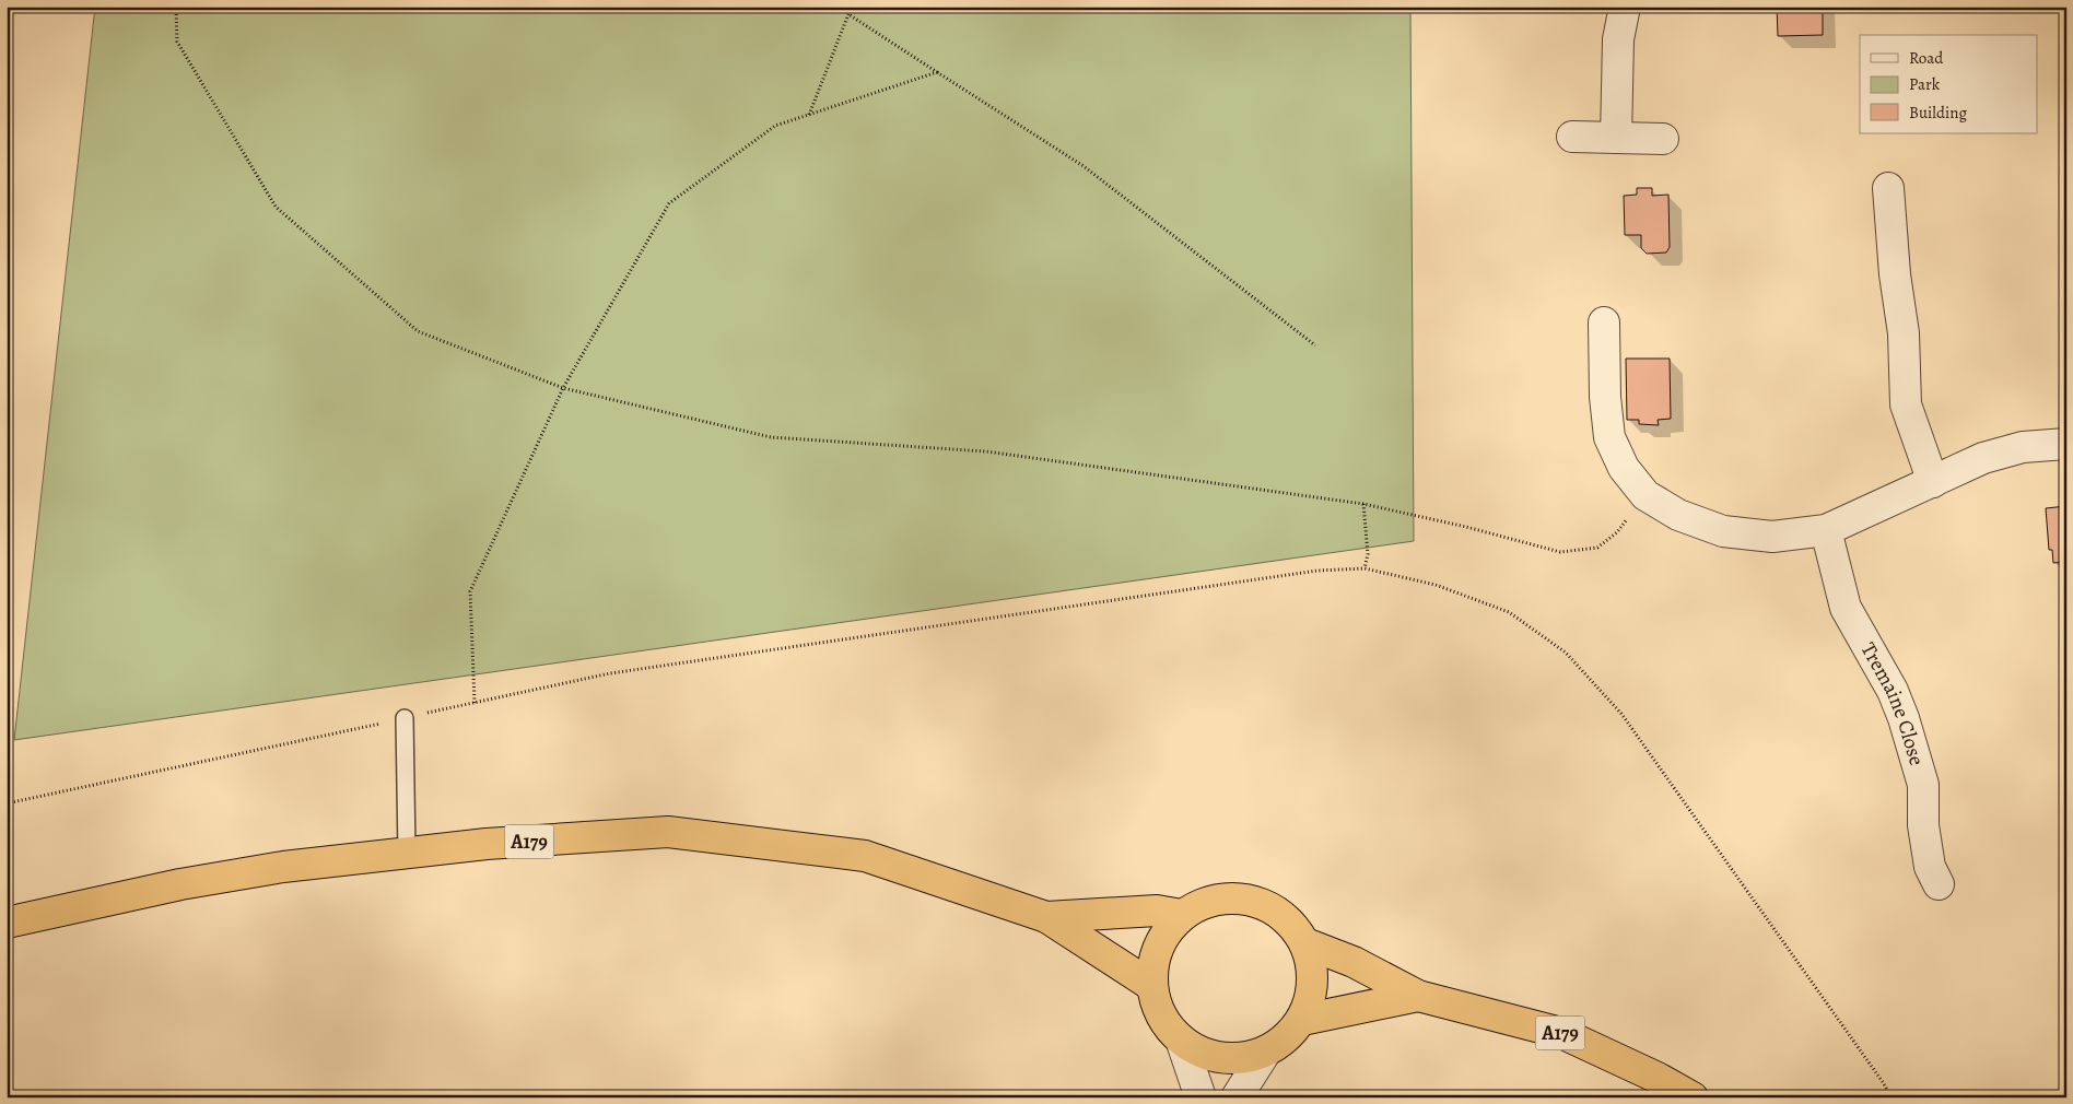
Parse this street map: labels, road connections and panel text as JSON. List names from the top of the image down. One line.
{"streets":{"highway":["A179"],"street":["Tremaine Close"]},"legend":["Road","Park","Building"]}
